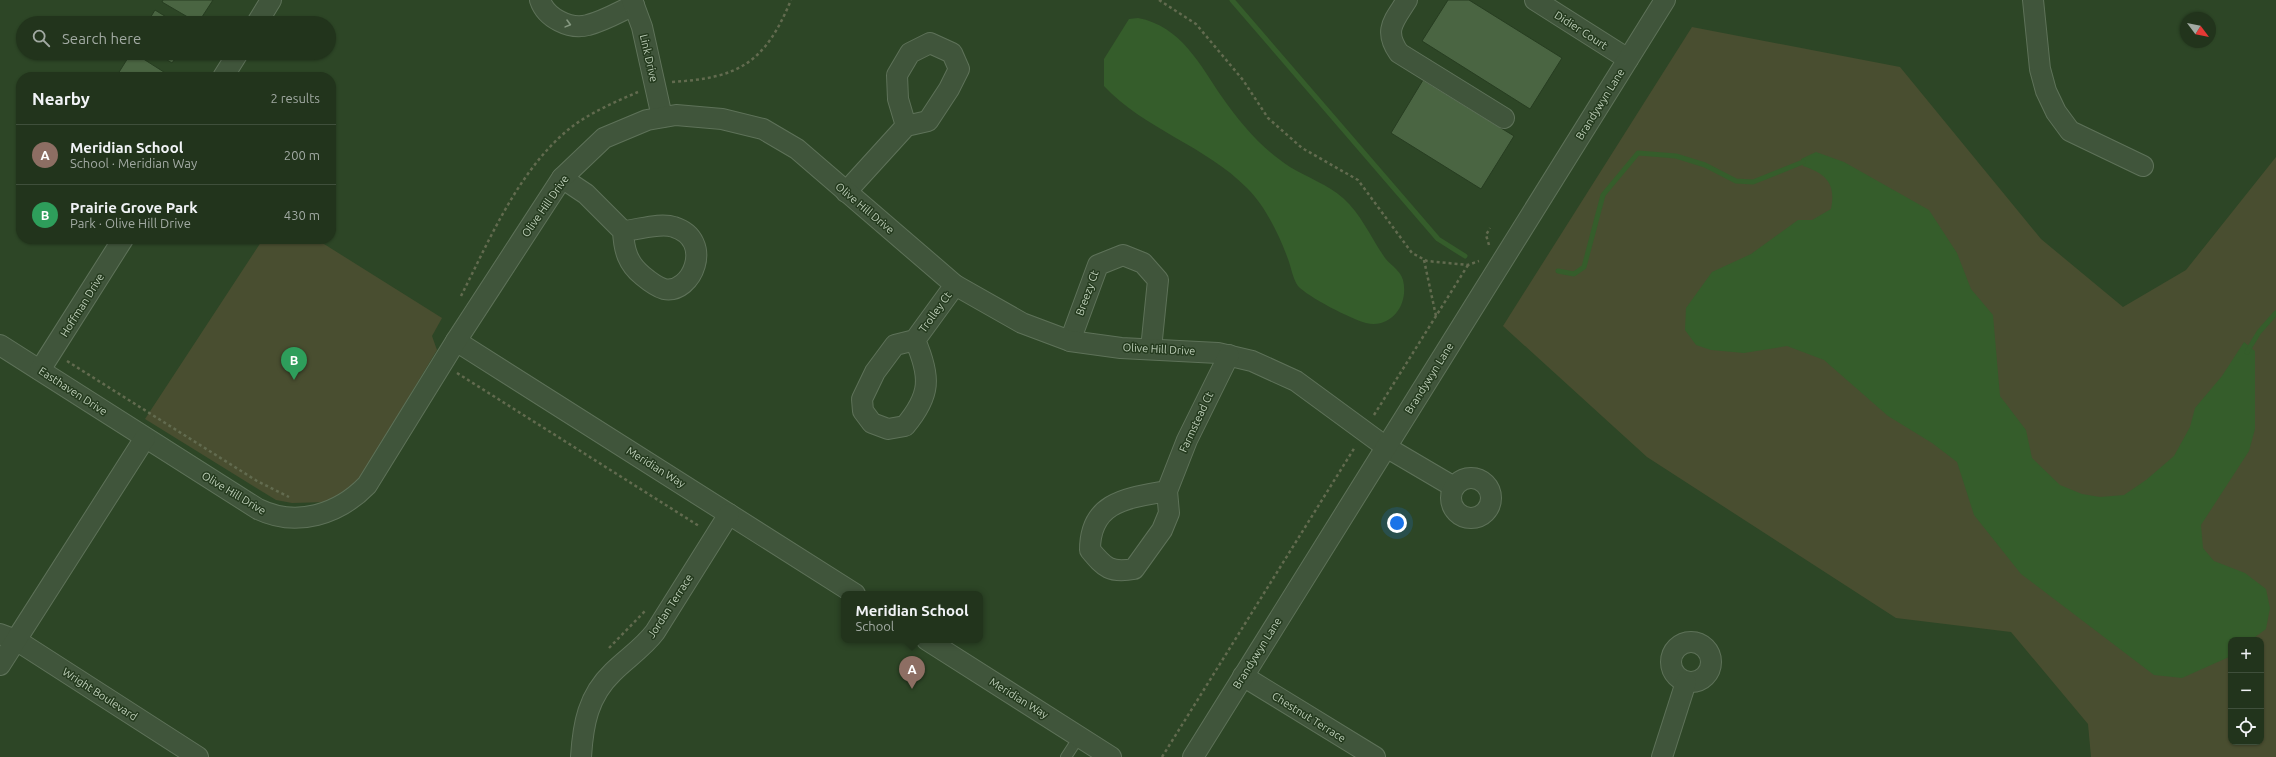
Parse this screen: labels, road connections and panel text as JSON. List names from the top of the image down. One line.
{"streets":{"street":["Didier Court","Link Drive","Brandywyn Lane","Olive Hill Drive","Breezy Ct","Hoffman Drive","Trolley Ct","Easthaven Drive","Farmstead Ct","Meridian Way","Jordan Terrace","Wright Boulevard","Chestnut Terrace"]},"crossings":[["Didier Court","Brandywyn Lane"],["Link Drive","Olive Hill Drive"],["Brandywyn Lane","Olive Hill Drive"],["Brandywyn Lane","Chestnut Terrace"],["Olive Hill Drive","Breezy Ct"],["Olive Hill Drive","Trolley Ct"],["Olive Hill Drive","Easthaven Drive"],["Olive Hill Drive","Farmstead Ct"],["Olive Hill Drive","Meridian Way"],["Hoffman Drive","Easthaven Drive"],["Meridian Way","Jordan Terrace"]],"north":"bottom right","page":{"search":"Search here","heading":["Nearby","2 results"],"list":[{"mark":"A","name":"Meridian School","note":"School · Meridian Way","value":"200 m"},{"mark":"B","name":"Prairie Grove Park","note":"Park · Olive Hill Drive","value":"430 m"}],"pins":["B","A"],"popup":["Meridian School","School"],"map_buttons":["+","−"]}}
